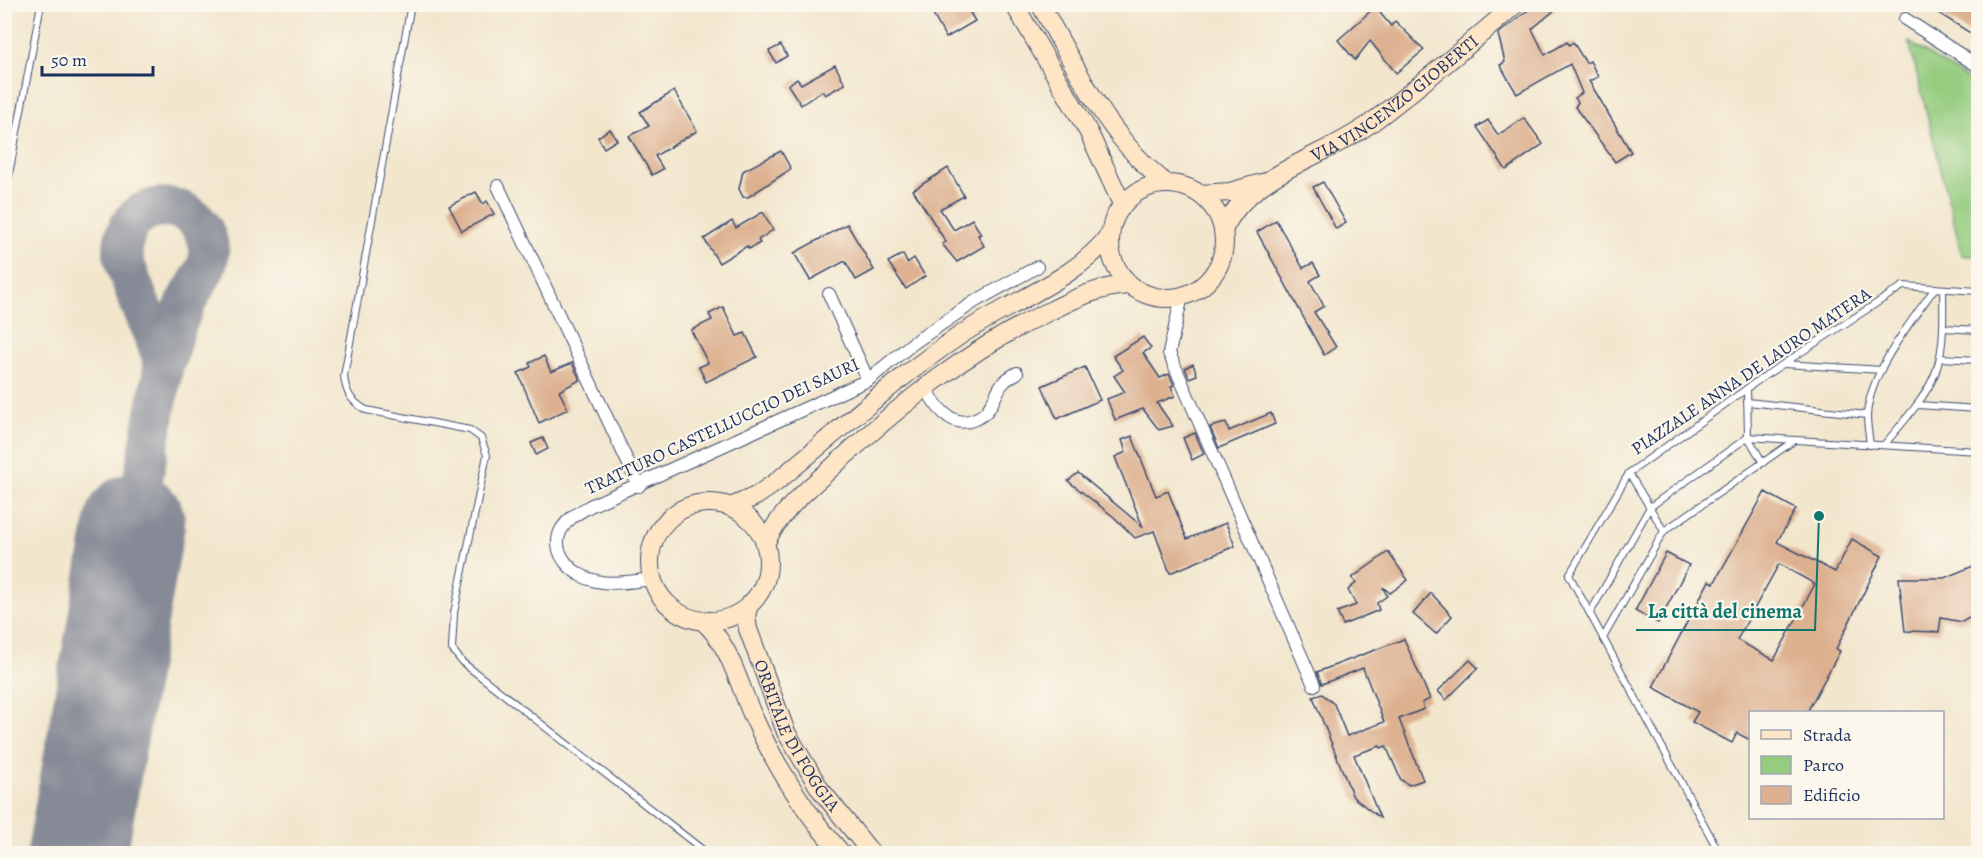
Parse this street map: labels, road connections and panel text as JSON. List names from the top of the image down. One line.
{"streets":{"main road":["VIA VINCENZO GIOBERTI","ORBITALE DI FOGGIA"],"street":["TRATTURO CASTELLUCCIO DEI SAURI"],"lane":["PIAZZALE ANNA DE LAURO MATERA"]},"crossings":[["TRATTURO CASTELLUCCIO DEI SAURI","ORBITALE DI FOGGIA"]],"places":["La città del cinema"],"legend":["Strada","Parco","Edificio"],"scale_bar":"50 m"}
